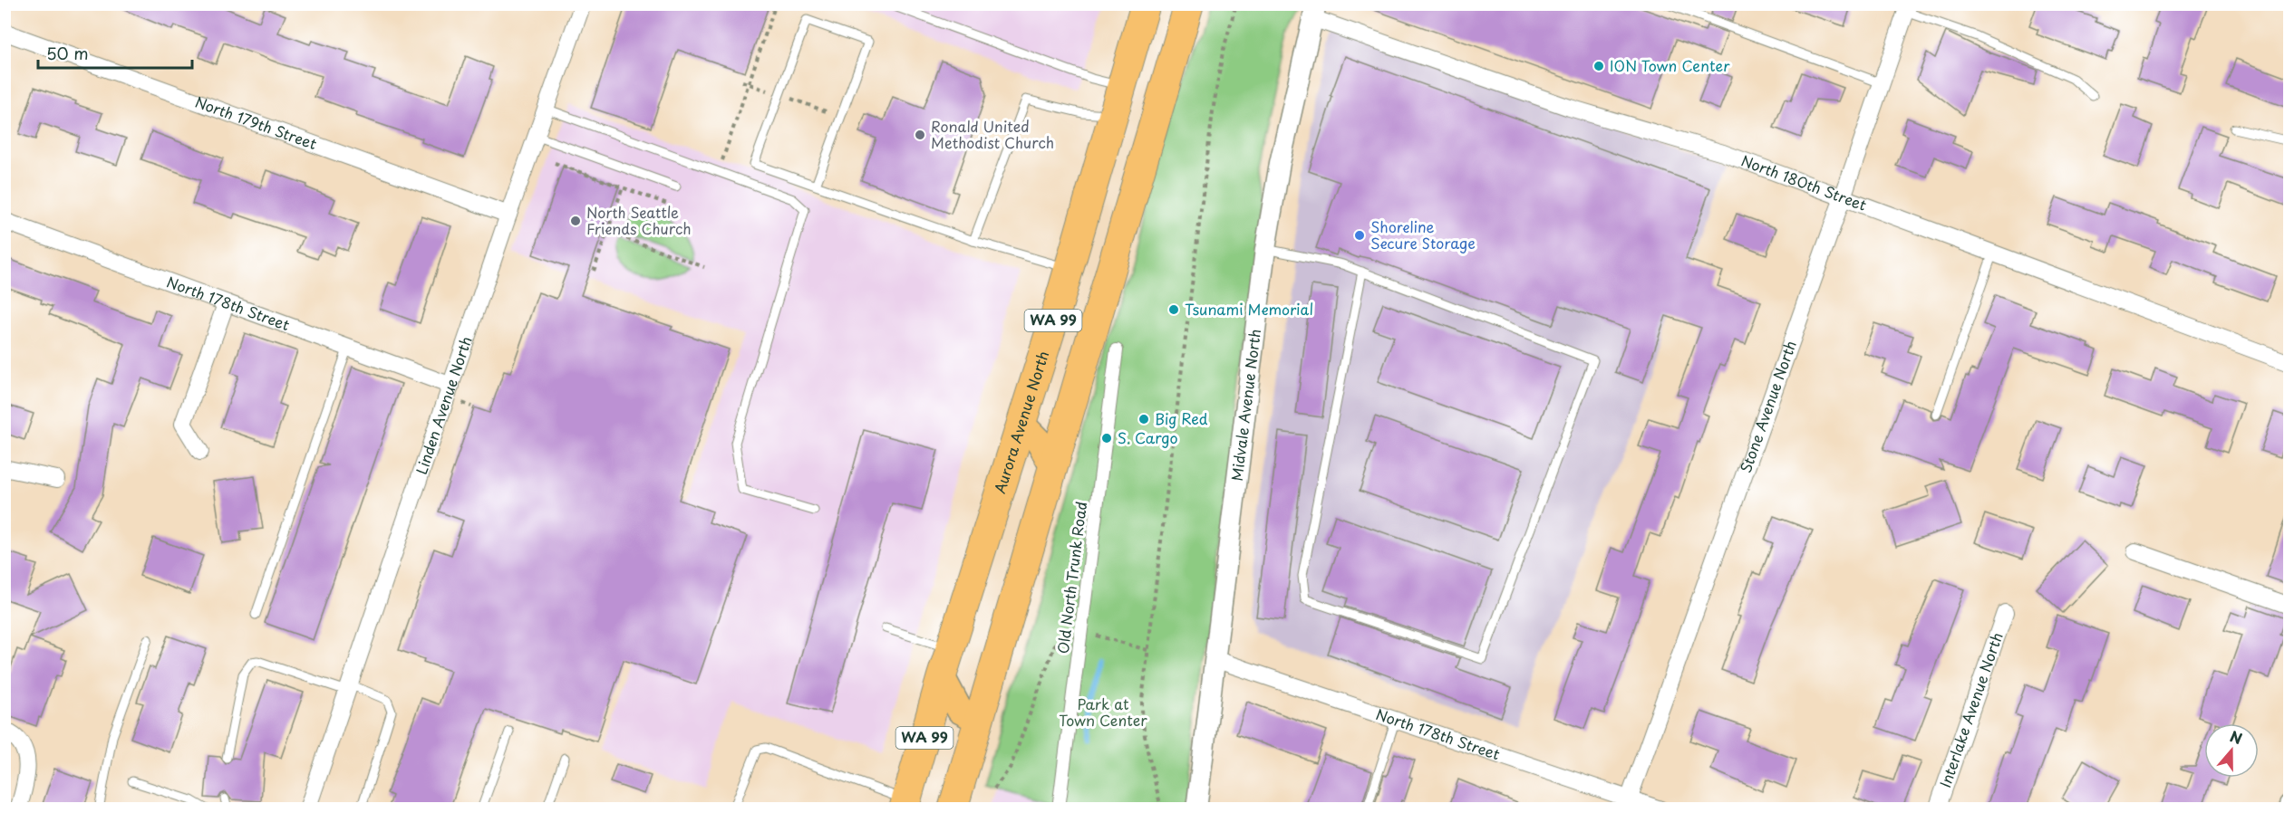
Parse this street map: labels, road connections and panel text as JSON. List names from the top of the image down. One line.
{"streets":{"highway":["WA 99","Aurora Avenue North"],"street":["North 179th Street","North 180th Street","North 178th Street","Midvale Avenue North","Linden Avenue North","Stone Avenue North","Old North Trunk Road","Interlake Avenue North"]},"crossings":[["North 179th Street","Linden Avenue North"],["North 180th Street","Midvale Avenue North"],["North 180th Street","Stone Avenue North"],["North 178th Street","Midvale Avenue North"],["North 178th Street","Linden Avenue North"],["North 178th Street","Stone Avenue North"]],"parks":["Park at Town Center"],"places":["ION Town Center","Ronald United Methodist Church","North Seattle Friends Church","Shoreline Secure Storage","Tsunami Memorial","Big Red","S. Cargo"],"scale_bar":"50 m","north":"top"}
